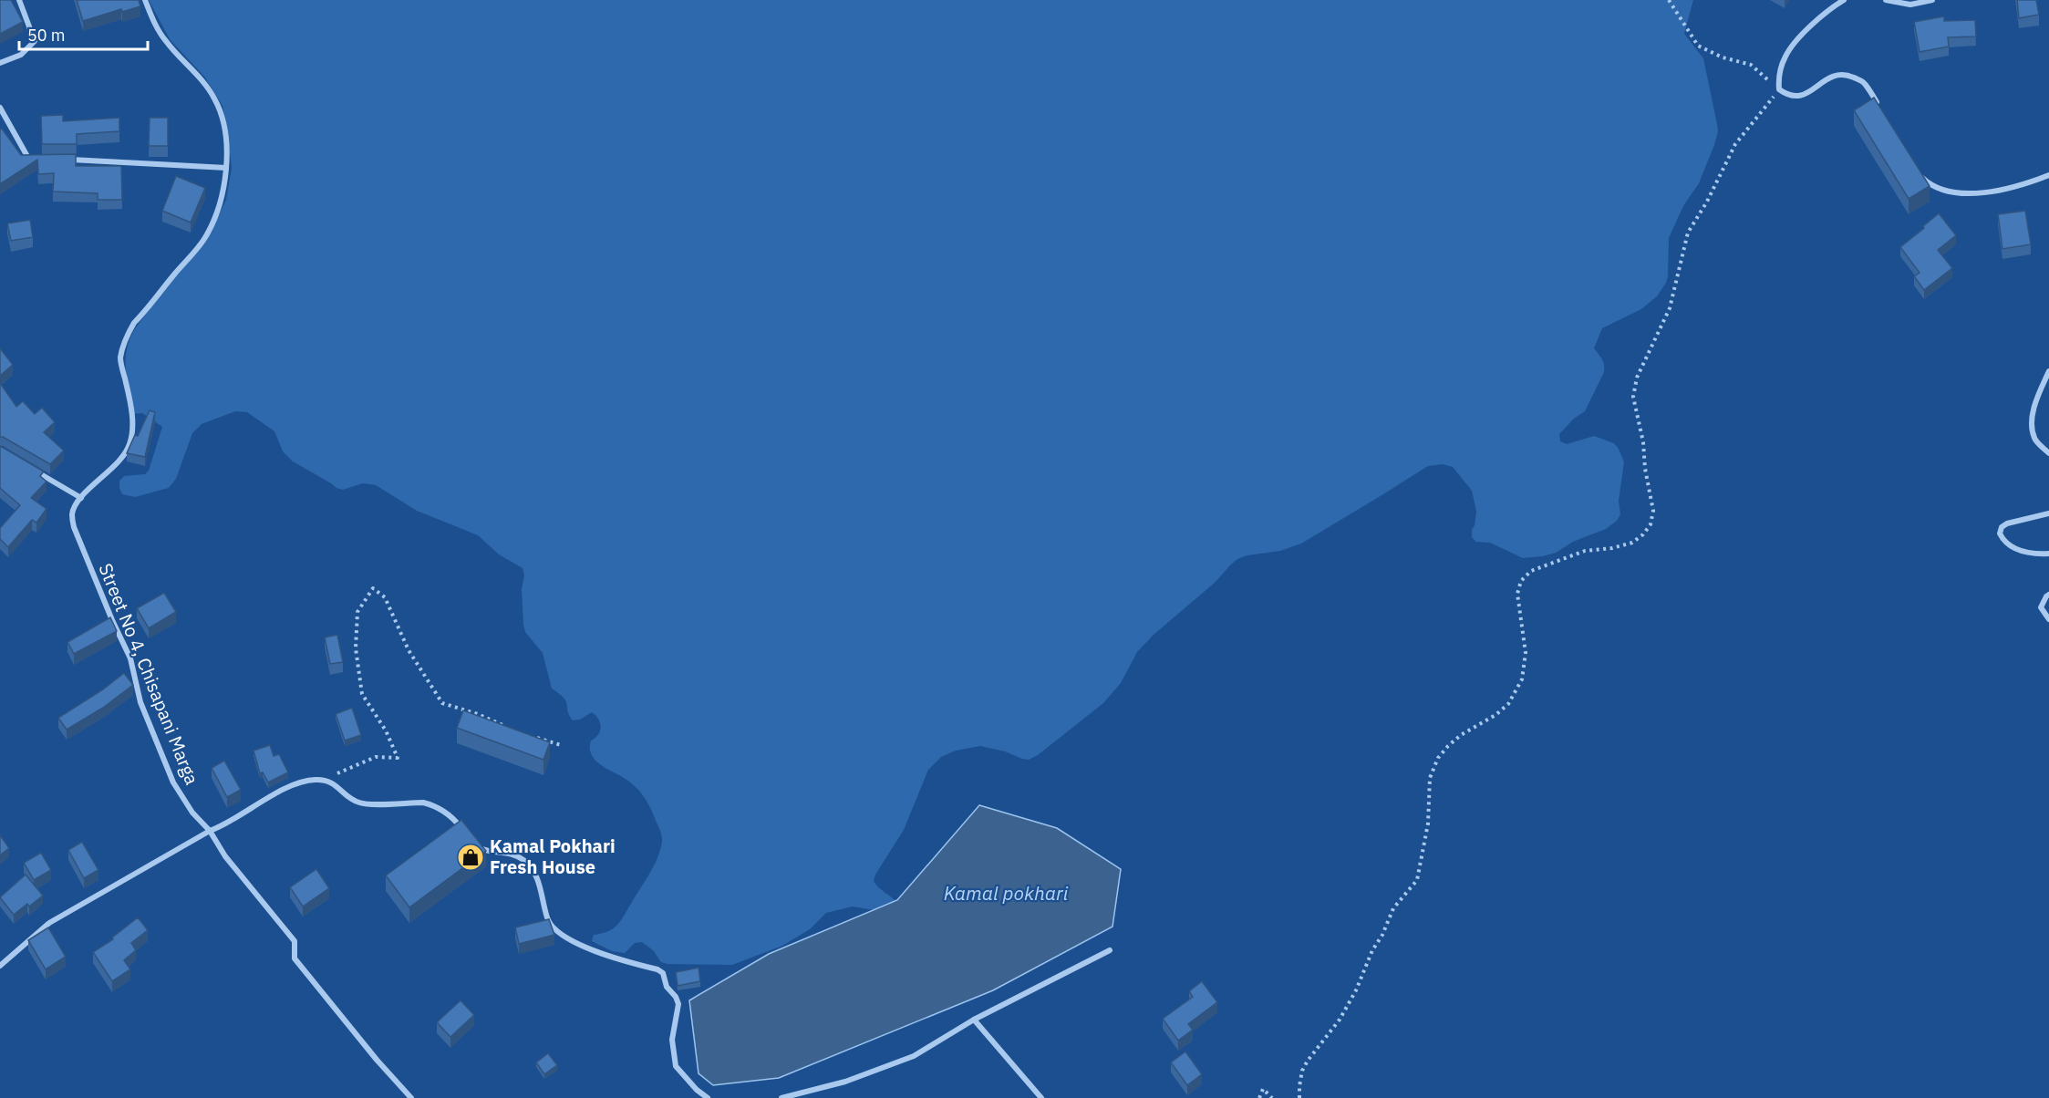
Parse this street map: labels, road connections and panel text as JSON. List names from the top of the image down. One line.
{"streets":{"street":["Street No 4, Chisapani Marga"]},"water":["Kamal pokhari"],"places":{"shop":["Kamal Pokhari Fresh House"]},"scale_bar":"50 m"}
